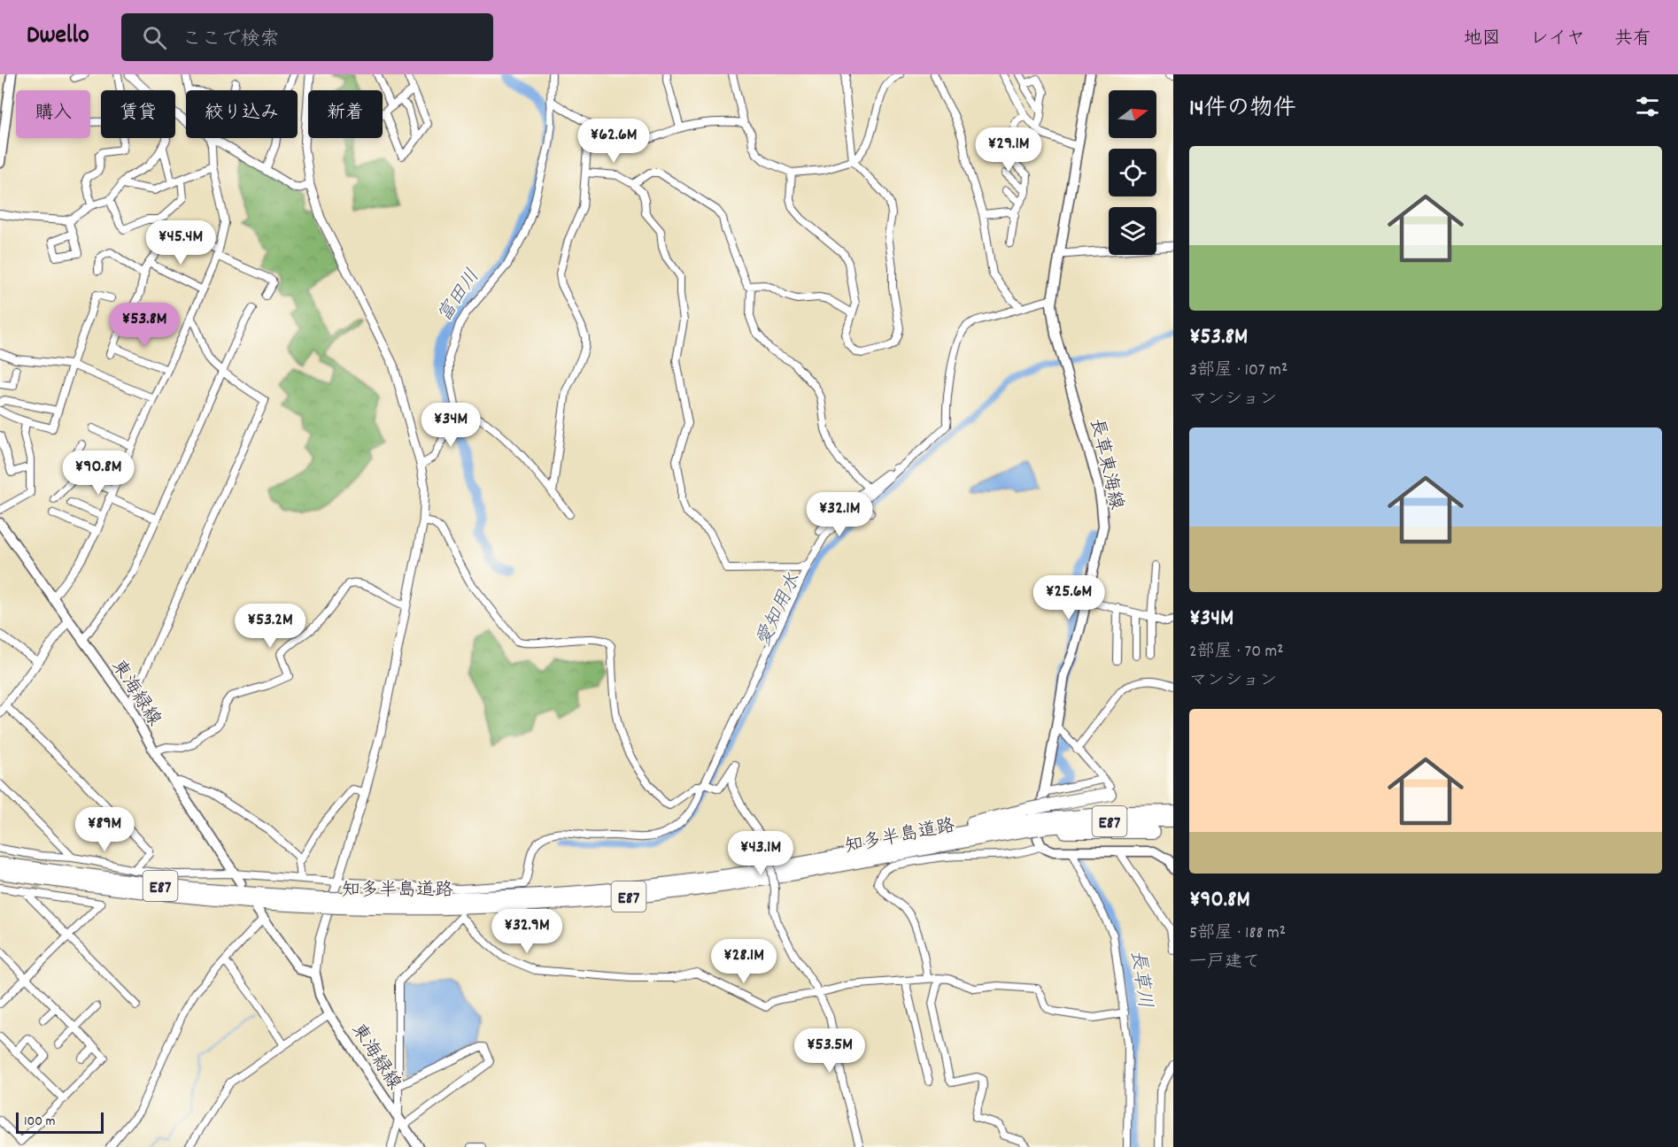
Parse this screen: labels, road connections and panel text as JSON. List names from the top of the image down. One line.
{"streets":{"highway":["E87","知多半島道路"],"main road":["長草東海線","東海緑線"]},"crossings":[["長草東海線","知多半島道路"]],"water":["富田川","愛知用水","長草川"],"scale_bar":"100 m","north":"right","page":{"header":"Dwello","search":"ここで検索","nav":["地図","レイヤ","共有"],"heading":"14件の物件","chip":["購入","賃貸","絞り込み","新着"],"price":["¥62.6M","¥29.1M","¥45.4M","¥53.8M","¥34M","¥90.8M","¥32.1M","¥25.6M","¥53.2M","¥89M","¥43.1M","¥32.9M","¥28.1M","¥53.5M"],"list":[{"name":"¥53.8M","note":"3部屋 · 107 m² · マンション"},{"name":"¥34M","note":"2部屋 · 70 m² · マンション"},{"name":"¥90.8M","note":"5部屋 · 188 m² · 一戸建て"}],"scale":"100 m"}}
